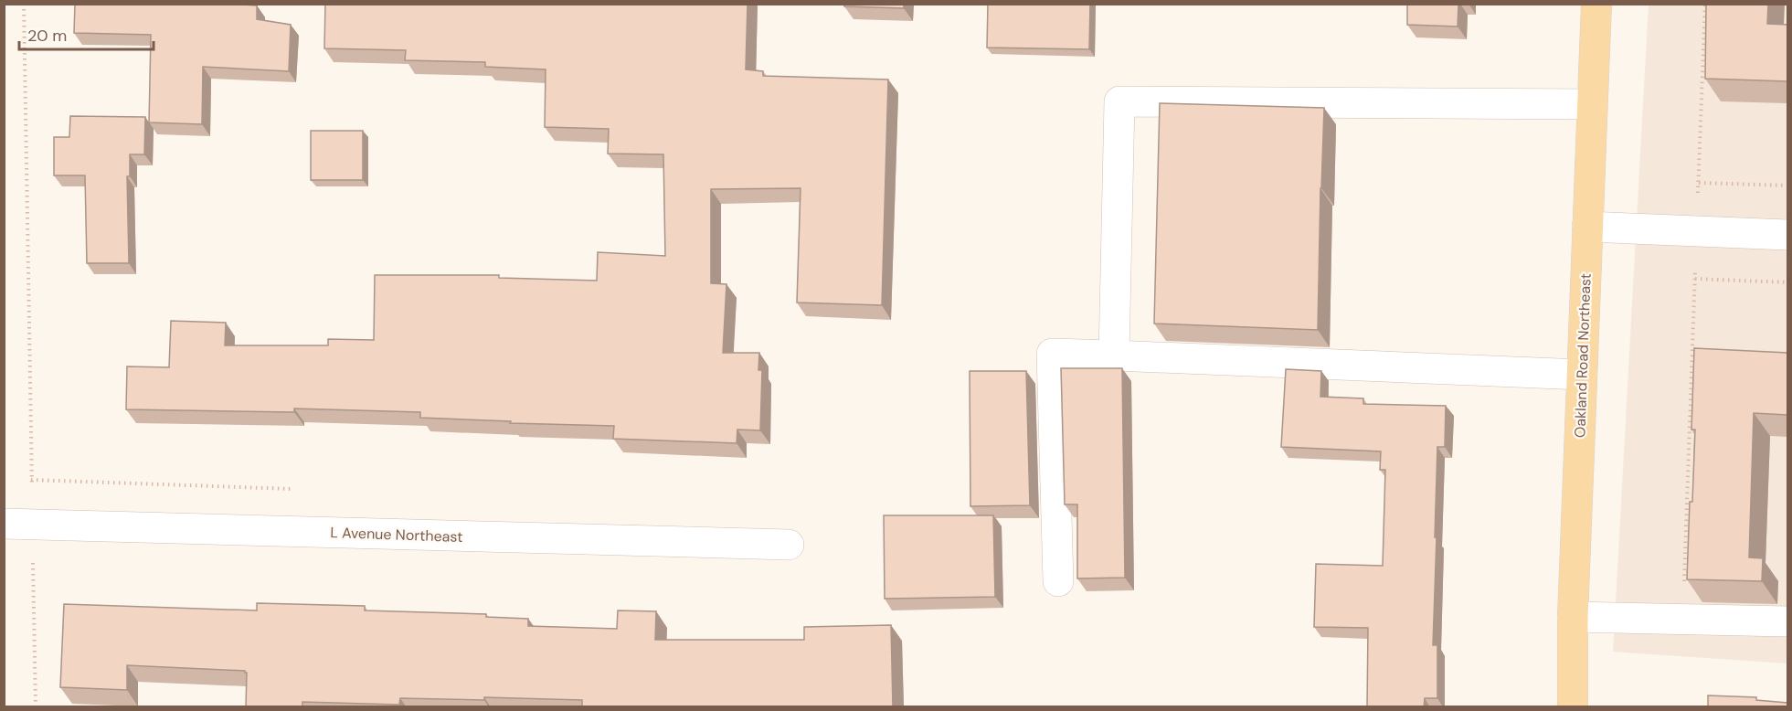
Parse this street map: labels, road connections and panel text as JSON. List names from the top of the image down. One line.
{"streets":{"main road":["Oakland Road Northeast"],"street":["L Avenue Northeast"]},"scale_bar":"20 m"}
